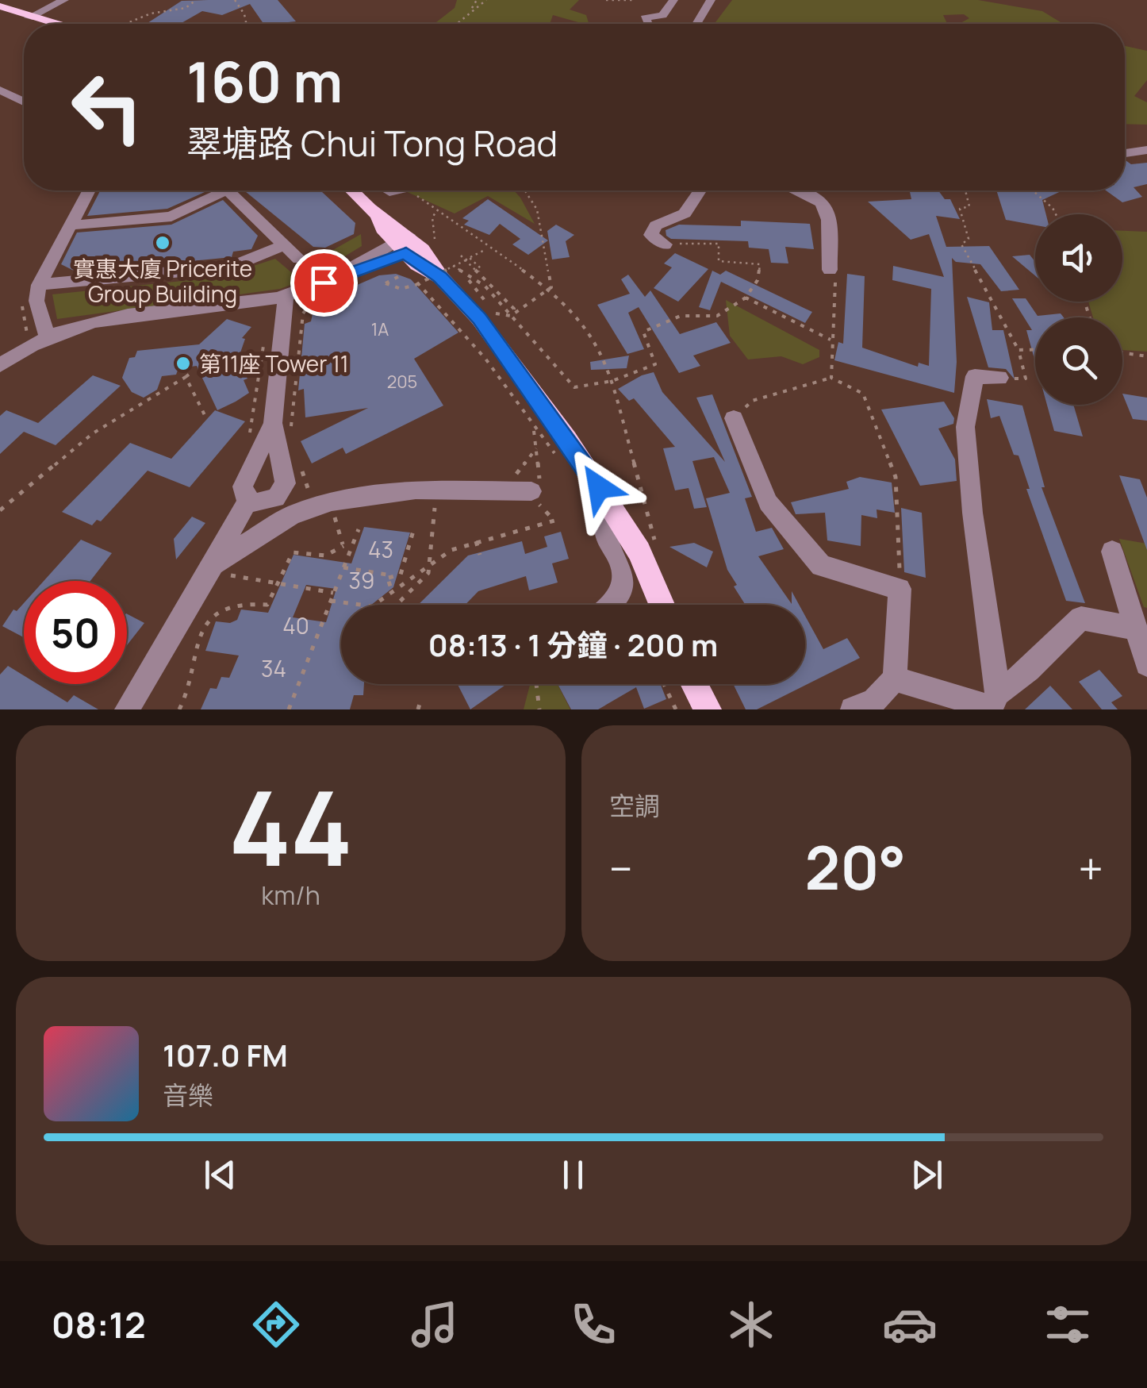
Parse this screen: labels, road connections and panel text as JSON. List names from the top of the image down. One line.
{"places":["實惠大廈 Pricerite Group Building","第11座 Tower 11"],"house_numbers":["1A","205","43","39","40","34"],"page":{"turn":["160 m","翠塘路 Chui Tong Road"],"limit":"50","trip":"08:13 · 1 分鐘 · 200 m","tile":[["44","km/h"],"空調"],"heat":["−","20°","+"],"song":["107.0 FM","音樂"],"tabs":"08:12"}}
